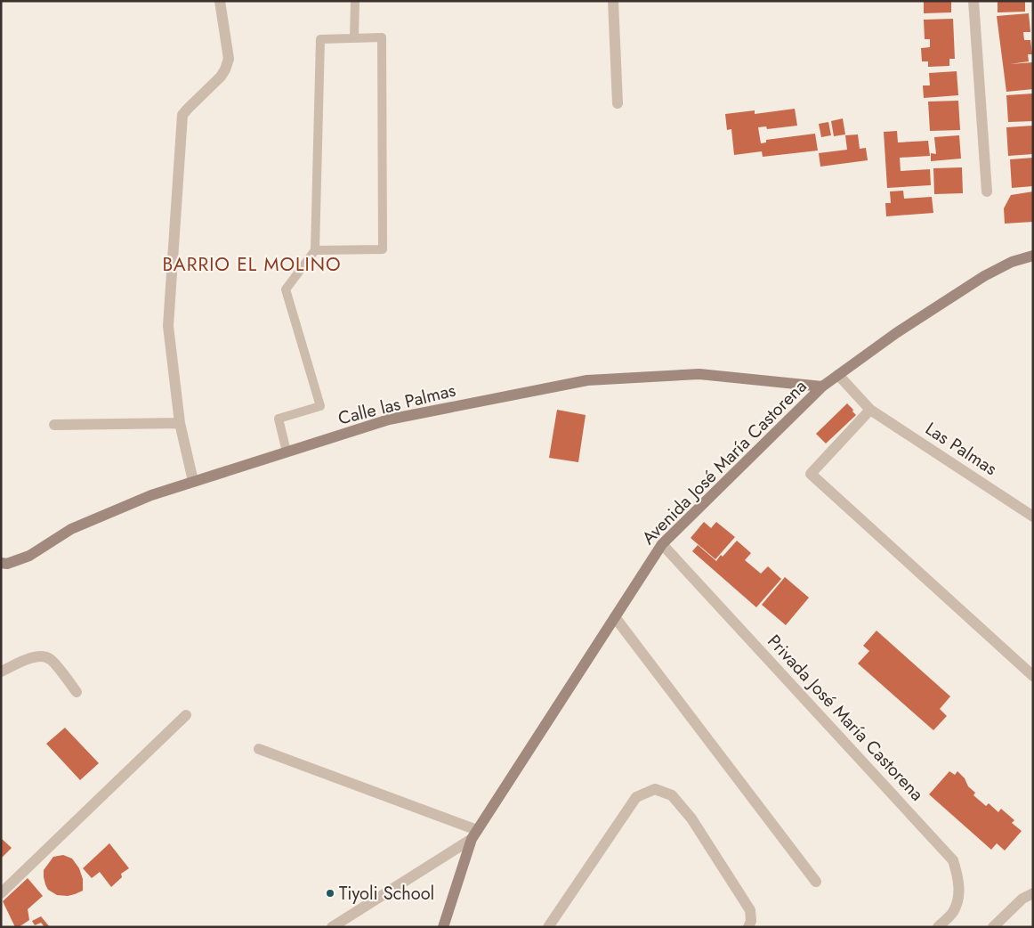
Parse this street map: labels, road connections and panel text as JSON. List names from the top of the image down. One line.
{"streets":{"main road":["Calle las Palmas","Avenida José María Castorena"],"street":["Las Palmas","Privada José María Castorena"]},"crossings":[["Calle las Palmas","Avenida José María Castorena"],["Las Palmas","Avenida José María Castorena"],["Avenida José María Castorena","Privada José María Castorena"]],"districts":["BARRIO EL MOLINO"],"places":["Tiyoli School"]}
